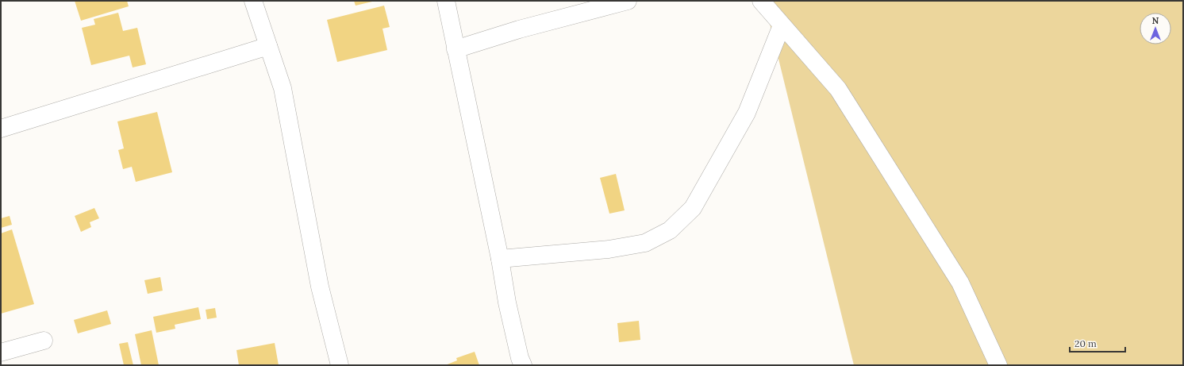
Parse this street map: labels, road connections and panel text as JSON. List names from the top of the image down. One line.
{"scale_bar":"20 m","north":"top"}
